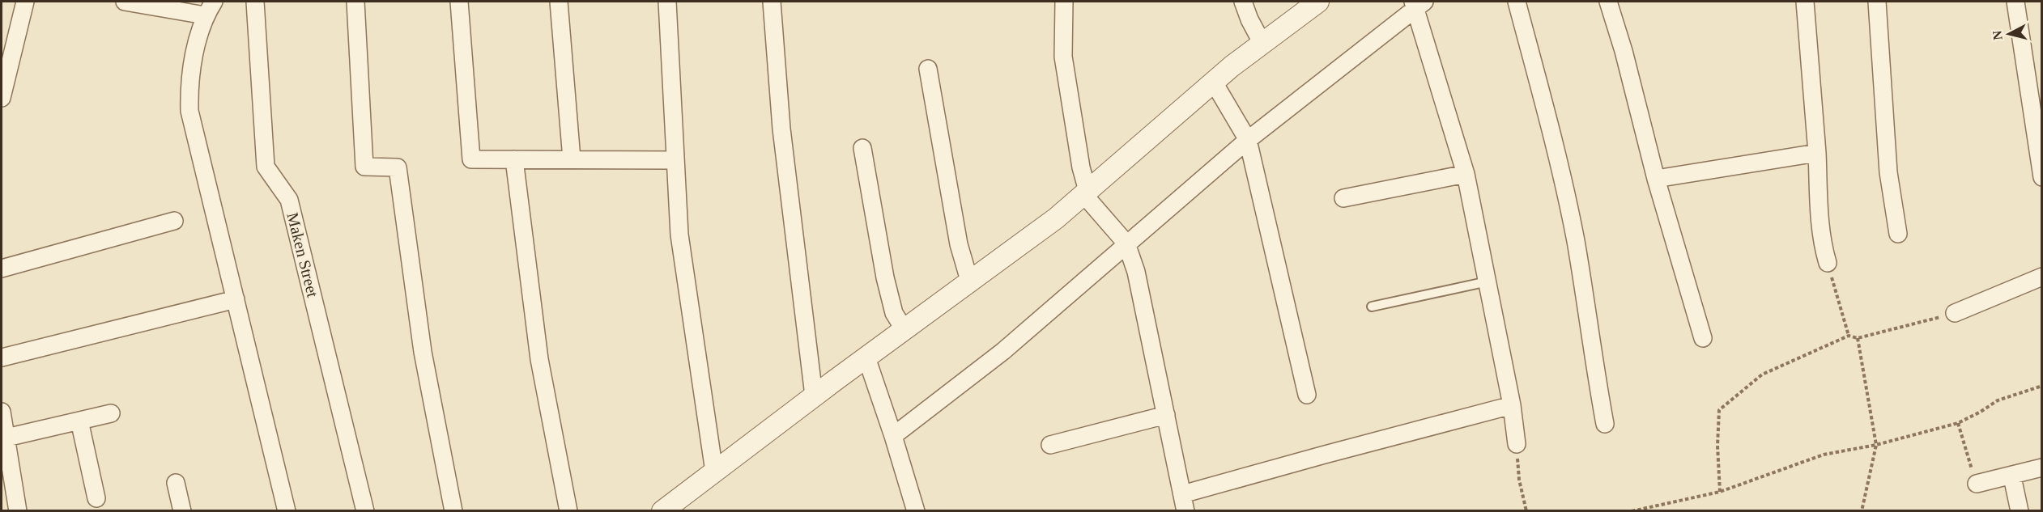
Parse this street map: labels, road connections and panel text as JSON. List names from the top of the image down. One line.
{"streets":{"street":["Maken Street"]},"north":"left"}
